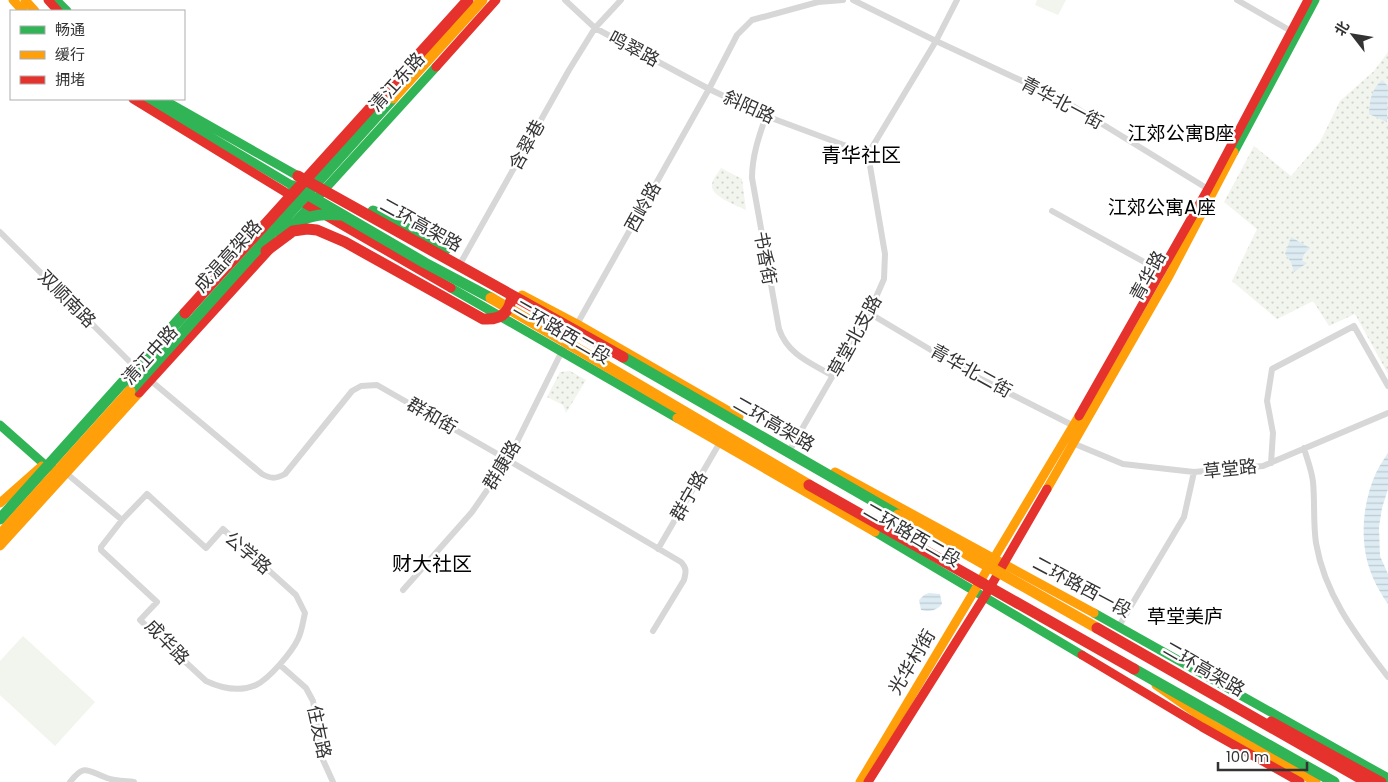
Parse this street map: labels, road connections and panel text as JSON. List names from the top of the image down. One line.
{"streets":{"main road":["清江东路","二环高架路","成温高架路","青华路","二环路西二段","清江中路","二环路西一段","光华村街"],"street":["鸣翠路","青华北一街","斜阳路","含翠巷","西岭路","书香街","双顺南路","草堂北支路","青华北二街","群和街","群康路","草堂路","群宁路","公学路","成华路","住友路"]},"crossings":[["鸣翠路","斜阳路"],["鸣翠路","含翠巷"],["鸣翠路","西岭路"],["清江东路","二环高架路"],["清江东路","二环路西二段"],["清江东路","清江中路"],["青华北一街","青华路"],["斜阳路","西岭路"],["斜阳路","书香街"],["斜阳路","草堂北支路"],["含翠巷","二环路西二段"],["西岭路","二环路西二段"],["西岭路","群康路"],["二环高架路","二环路西二段"],["二环高架路","清江中路"],["书香街","草堂北支路"],["青华路","二环路西二段"],["青华路","青华北二街"],["青华路","草堂路"],["青华路","二环路西一段"],["青华路","光华村街"],["双顺南路","清江中路"],["二环路西二段","草堂北支路"],["二环路西二段","清江中路"],["二环路西二段","群康路"],["二环路西二段","群宁路"],["二环路西二段","二环路西一段"],["二环路西二段","光华村街"],["草堂北支路","青华北二街"],["清江中路","群和街"],["群和街","群康路"],["群和街","群宁路"],["公学路","成华路"],["公学路","住友路"],["二环路西一段","光华村街"],["成华路","住友路"]],"districts":["江郊公寓B座","青华社区","江郊公寓A座","财大社区","草堂美庐"],"legend":["畅通","缓行","拥堵"],"scale_bar":"100 m","north":"top left"}
